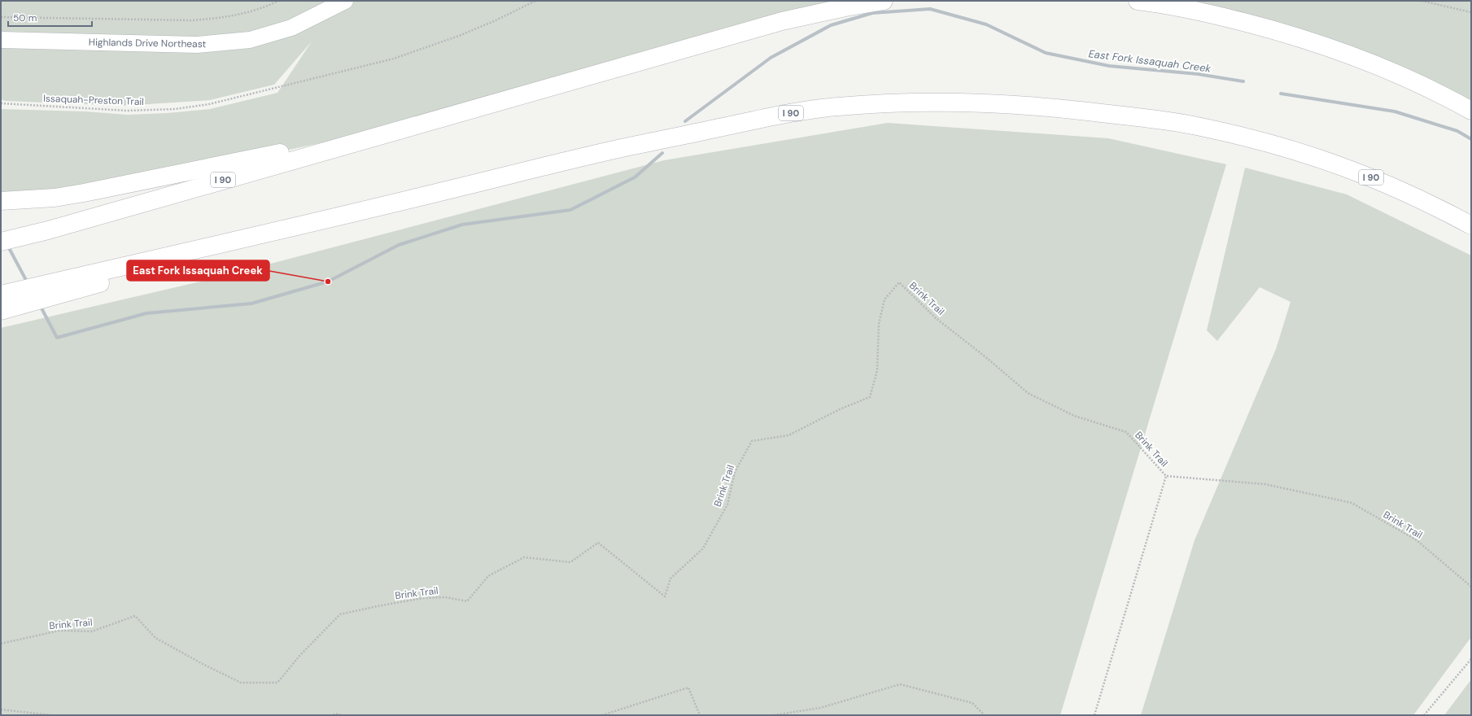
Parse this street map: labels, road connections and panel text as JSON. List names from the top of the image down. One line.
{"streets":{"highway":["I 90"],"main road":["Highlands Drive Northeast"],"path":["Issaquah-Preston Trail","Brink Trail"]},"water":["East Fork Issaquah Creek"],"places":["East Fork Issaquah Creek"],"scale_bar":"50 m"}
